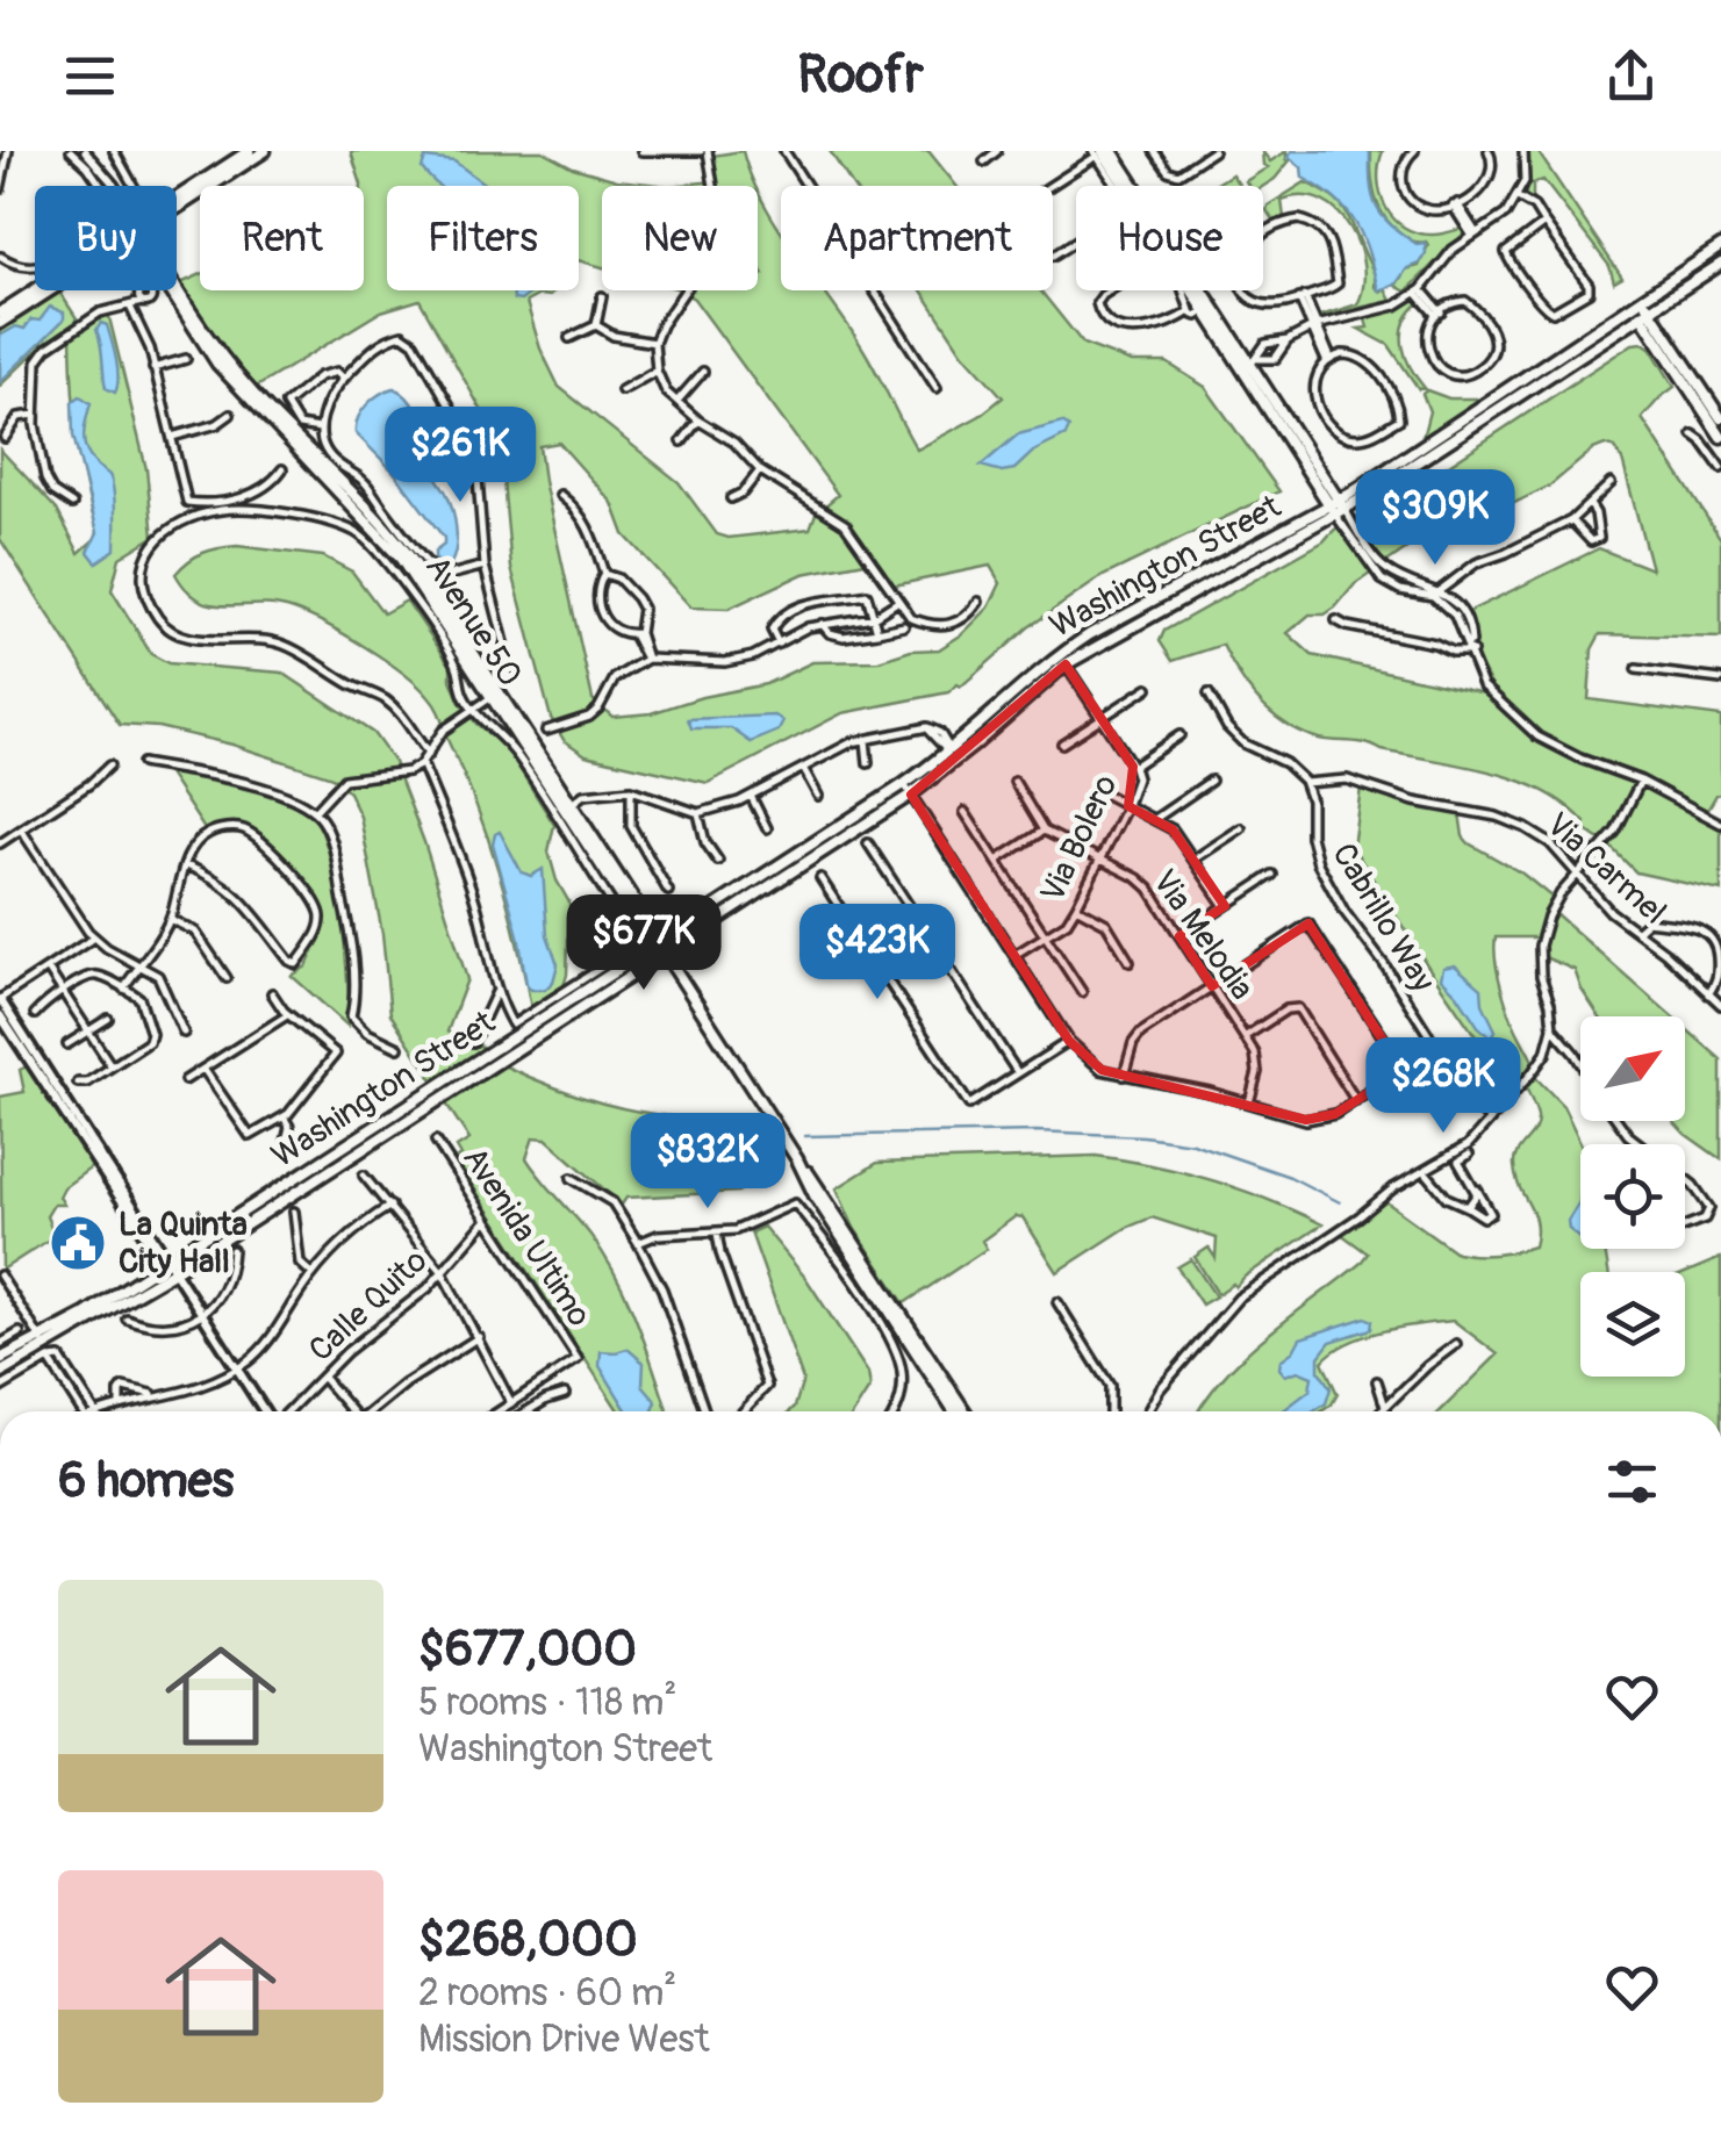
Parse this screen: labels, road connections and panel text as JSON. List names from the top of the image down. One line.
{"streets":{"main road":["Washington Street","Avenue 50"],"street":["Via Bolero","Via Carmel","Cabrillo Way","Via Melodia","Avenida Ultimo","Calle Quito"]},"crossings":[["Washington Street","Avenue 50"],["Washington Street","Via Bolero"],["Via Bolero","Via Melodia"],["Via Carmel","Cabrillo Way"],["Avenida Ultimo","Calle Quito"]],"places":{"public building":["La Quinta City Hall"]},"north":"top right","page":{"header":"Roofr","chip":["Buy","Rent","Filters","New","Apartment","House"],"price":["$261K","$309K","$677K","$423K","$268K","$832K"],"heading":"6 homes","list":[{"name":"$677,000","note":"5 rooms · 118 m² · Washington Street"},{"name":"$268,000","note":"2 rooms · 60 m² · Mission Drive West"}]}}
